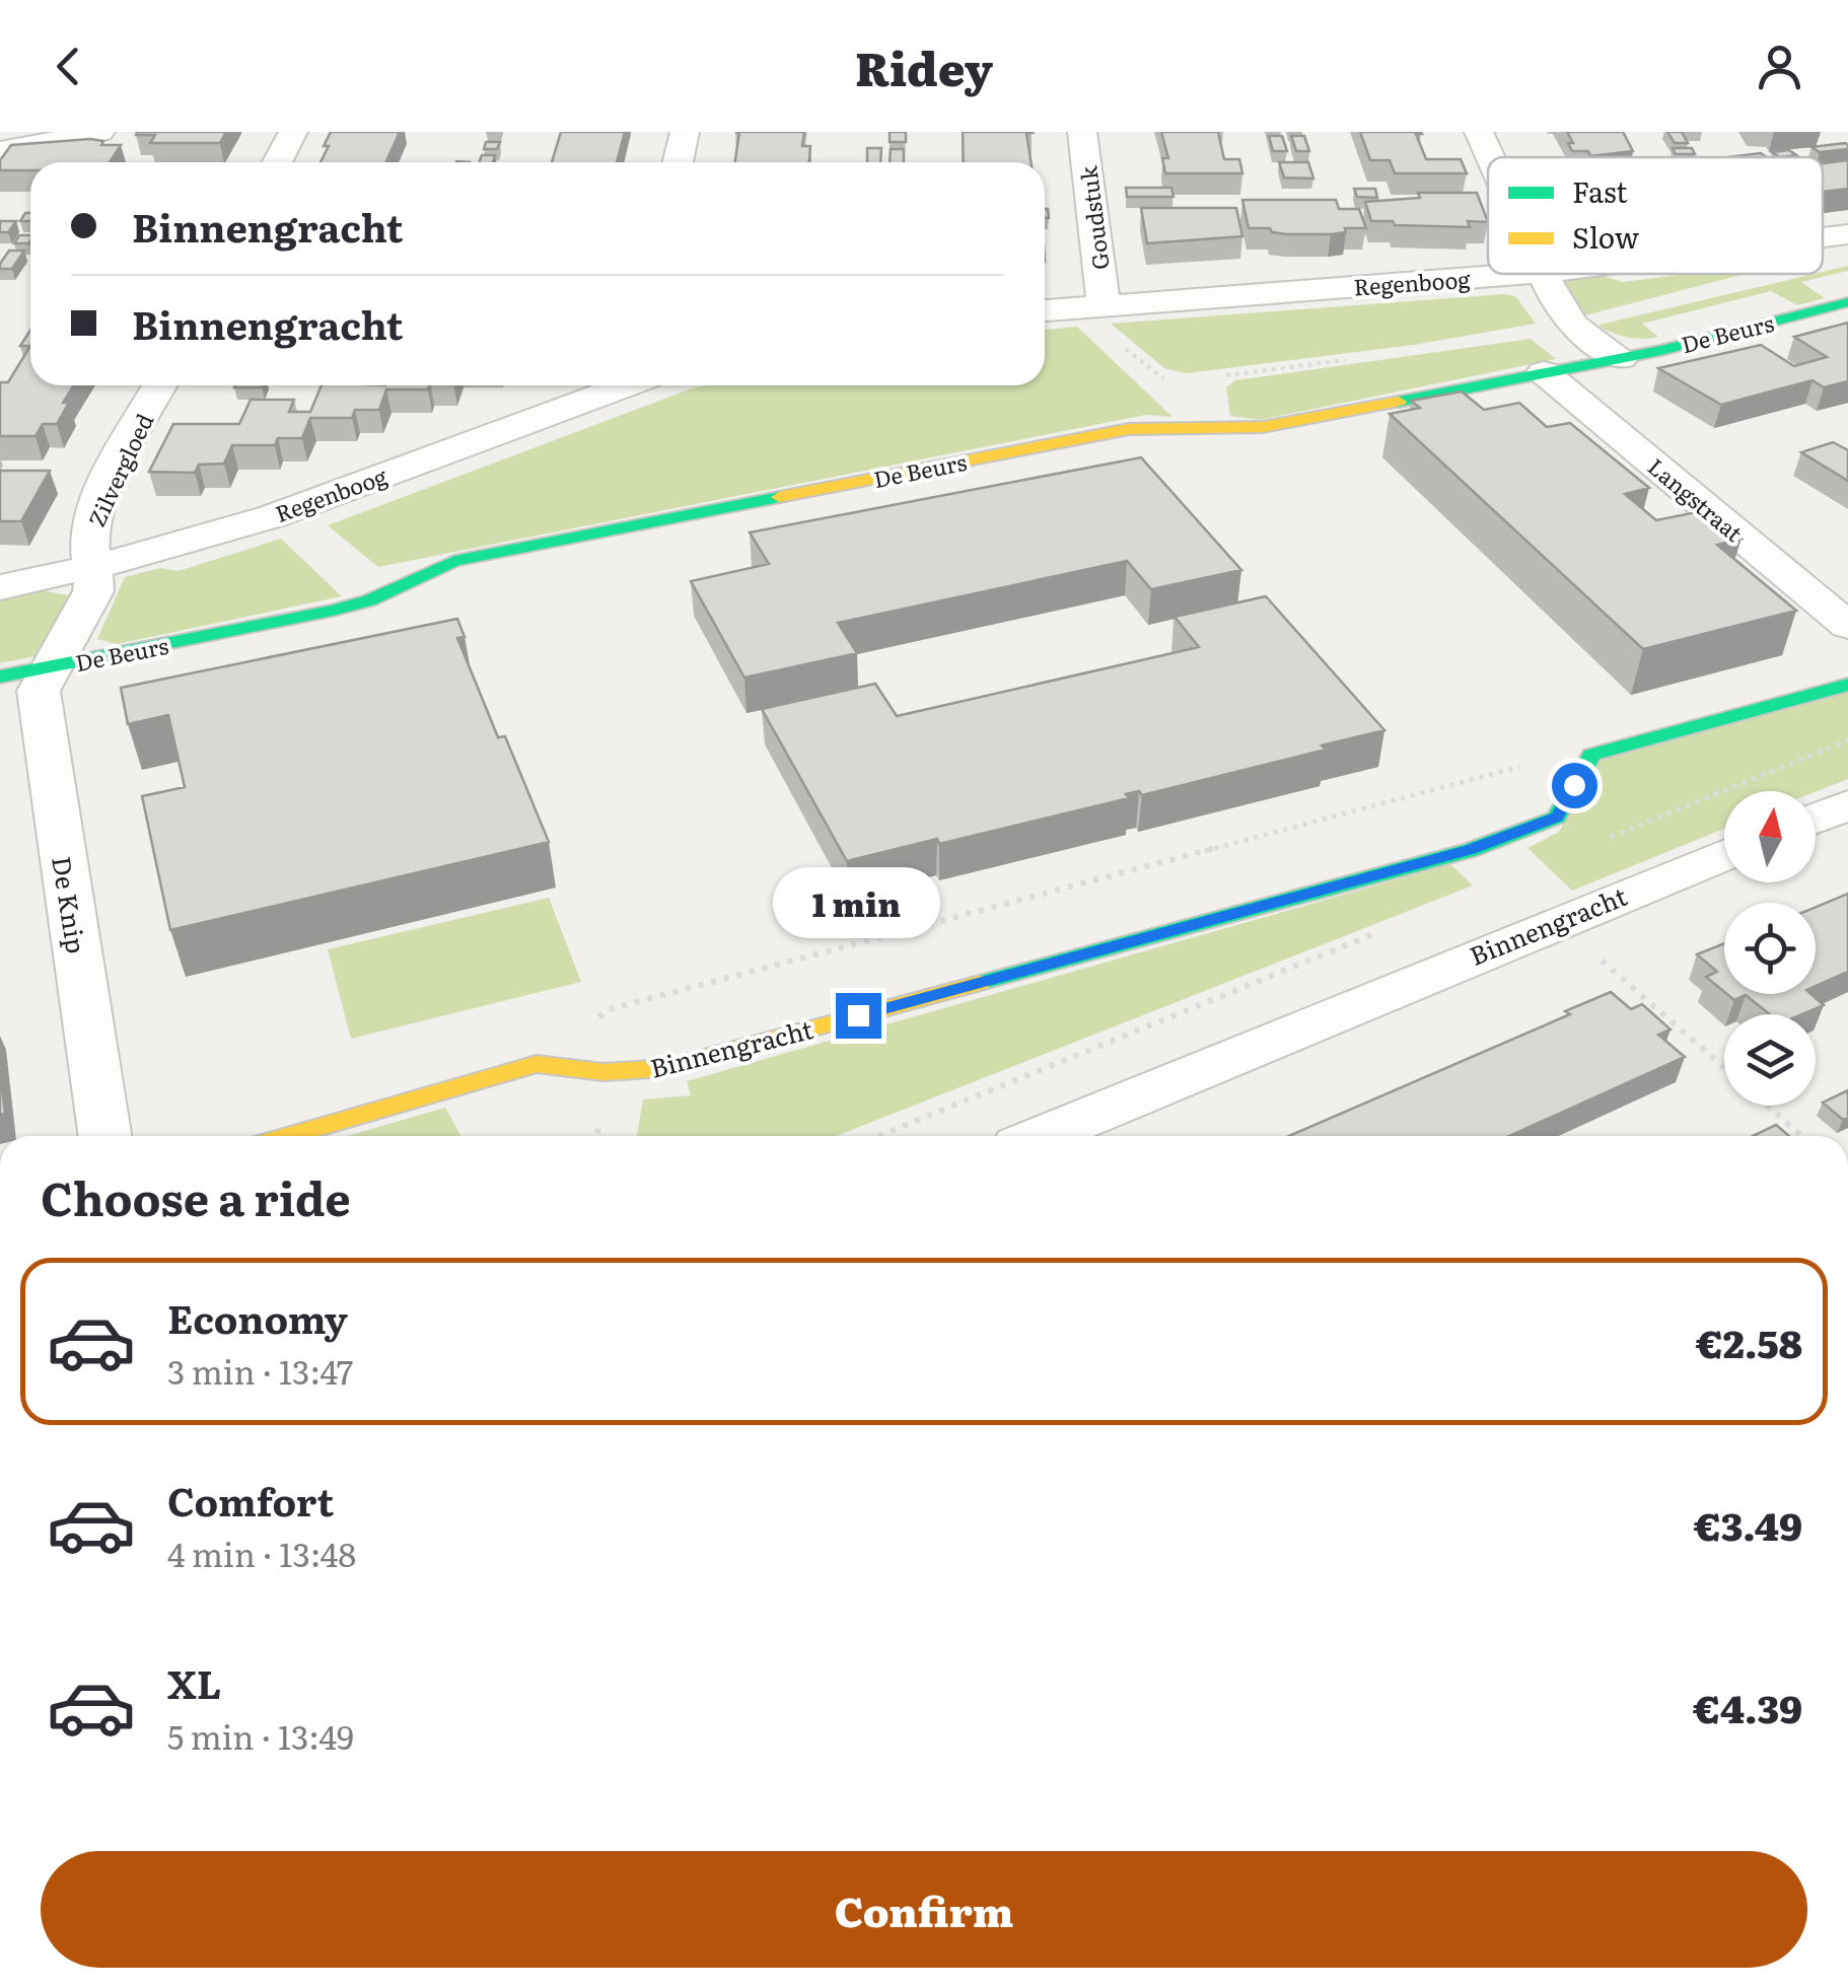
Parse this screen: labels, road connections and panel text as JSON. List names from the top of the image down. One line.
{"streets":{"street":["Goudstuk","Regenboog","De Beurs","Zilvergloed","Langstraat","De Knip","Binnengracht"]},"crossings":[["Goudstuk","Regenboog"],["Regenboog","Zilvergloed"],["De Beurs","Zilvergloed"],["De Beurs","Langstraat"],["De Beurs","De Knip"],["Zilvergloed","De Knip"]],"legend":["Fast","Slow"],"north":"top","page":{"header":"Ridey","banner":["Binnengracht","Binnengracht"],"bubble":"1 min","heading":"Choose a ride","list":[{"name":"Economy","note":"3 min · 13:47","value":"€2.58"},{"name":"Comfort","note":"4 min · 13:48","value":"€3.49"},{"name":"XL","note":"5 min · 13:49","value":"€4.39"}],"buttons":"Confirm"}}
